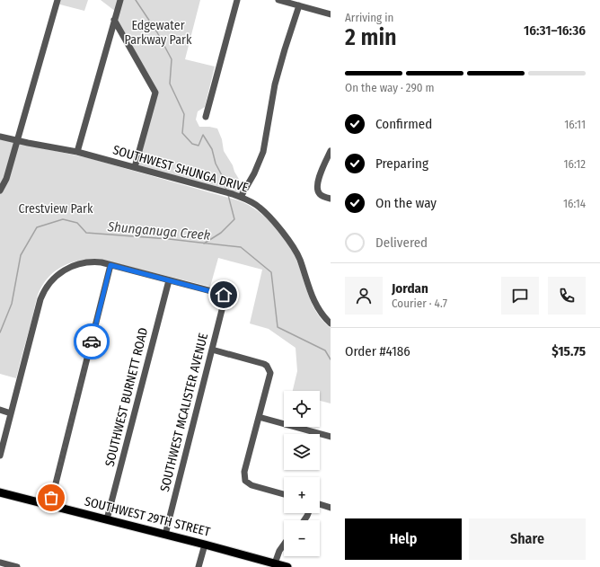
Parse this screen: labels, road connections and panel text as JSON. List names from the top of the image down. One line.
{"streets":{"main road":["SOUTHWEST 29TH STREET"],"street":["SOUTHWEST SHUNGA DRIVE","SOUTHWEST BURNETT ROAD","SOUTHWEST MCALISTER AVENUE"]},"crossings":[["SOUTHWEST BURNETT ROAD","SOUTHWEST MCALISTER AVENUE"],["SOUTHWEST BURNETT ROAD","SOUTHWEST 29TH STREET"],["SOUTHWEST MCALISTER AVENUE","SOUTHWEST 29TH STREET"]],"water":["Shunganuga Creek"],"parks":["Edgewater Parkway Park","Crestview Park"],"page":{"heading":["2 min","Arriving in","16:31–16:36"],"panel":["Jordan","Courier · 4.7","Order #4186","$15.75"],"bar":"On the way · 290 m","list":[["Confirmed","16:11"],["Preparing","16:12"],["On the way","16:14"],"Delivered"],"map_buttons":["+","−"],"buttons":["Help","Share"]}}
